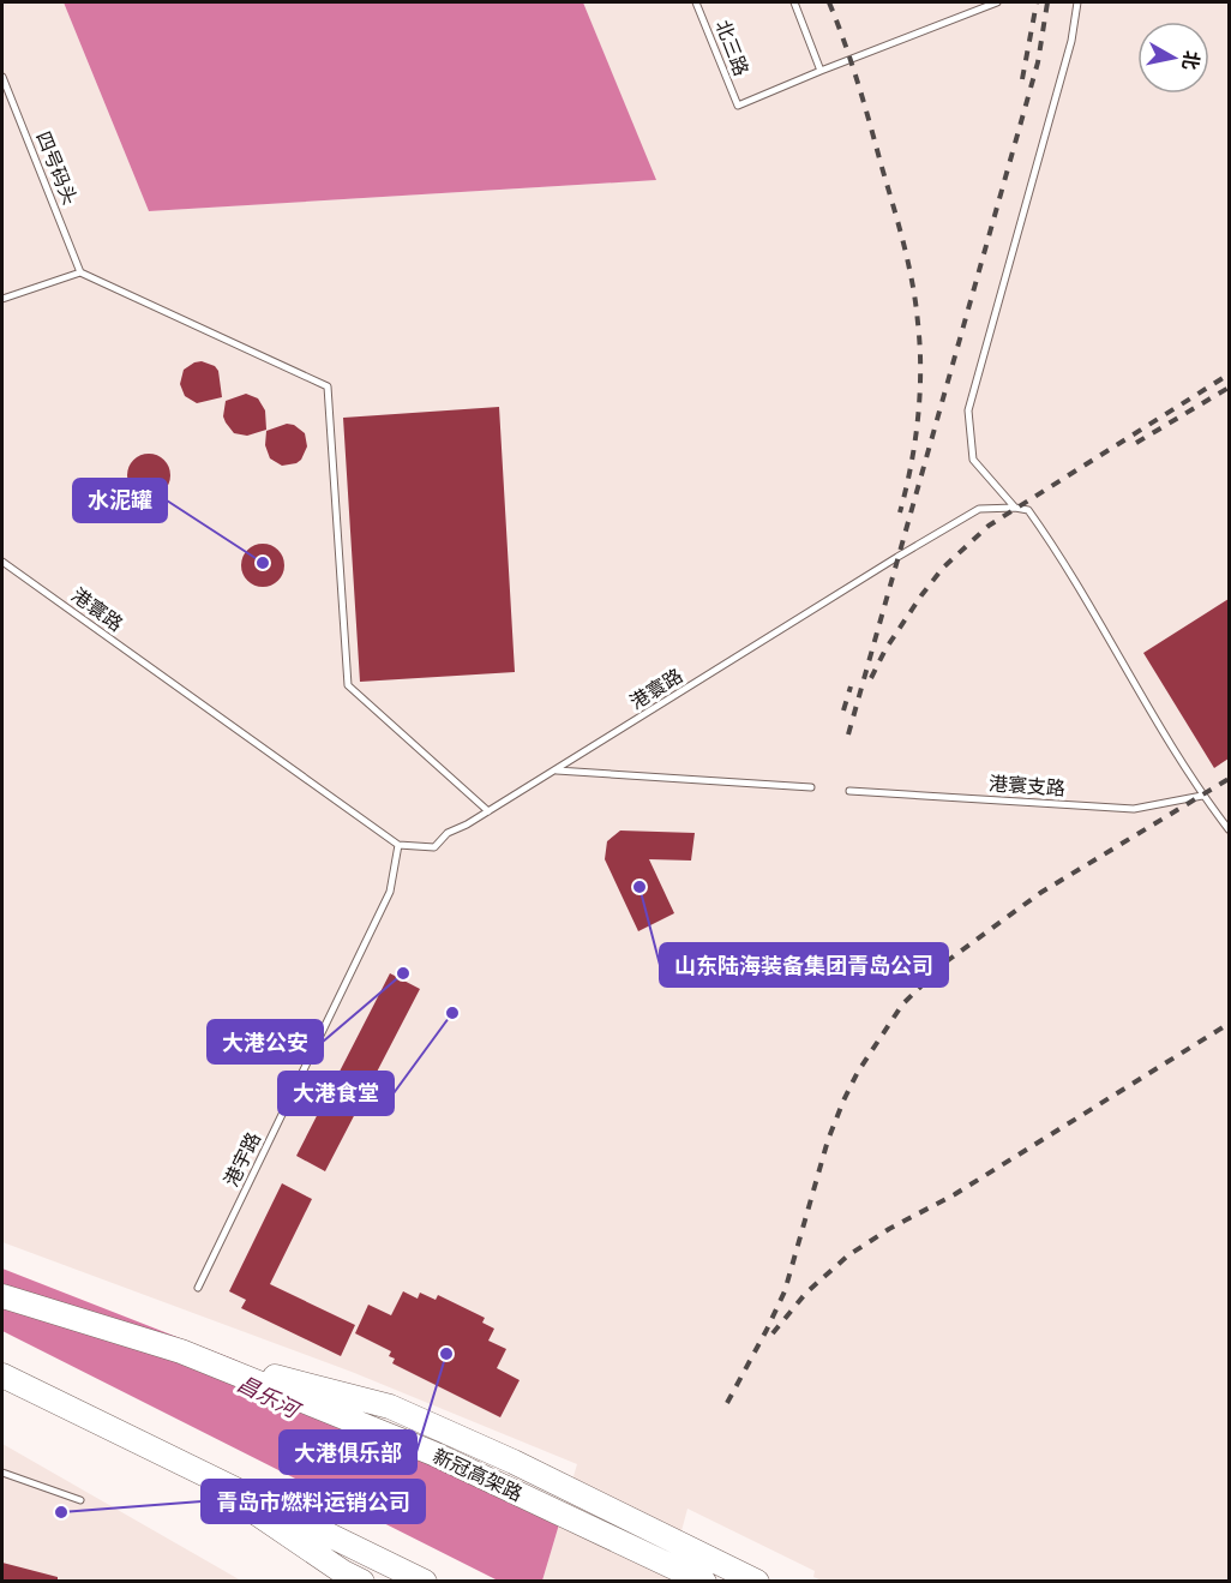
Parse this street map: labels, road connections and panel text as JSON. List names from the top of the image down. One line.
{"streets":{"highway":["新冠高架路"],"lane":["北三路","四号码头","港寰路","港寰支路","港宇路"]},"crossings":[["港寰路","港宇路"]],"water":["昌乐河"],"places":["水泥罐","山东陆海装备集团青岛公司","大港公安","大港食堂","大港俱乐部","青岛市燃料运销公司"],"north":"right"}
